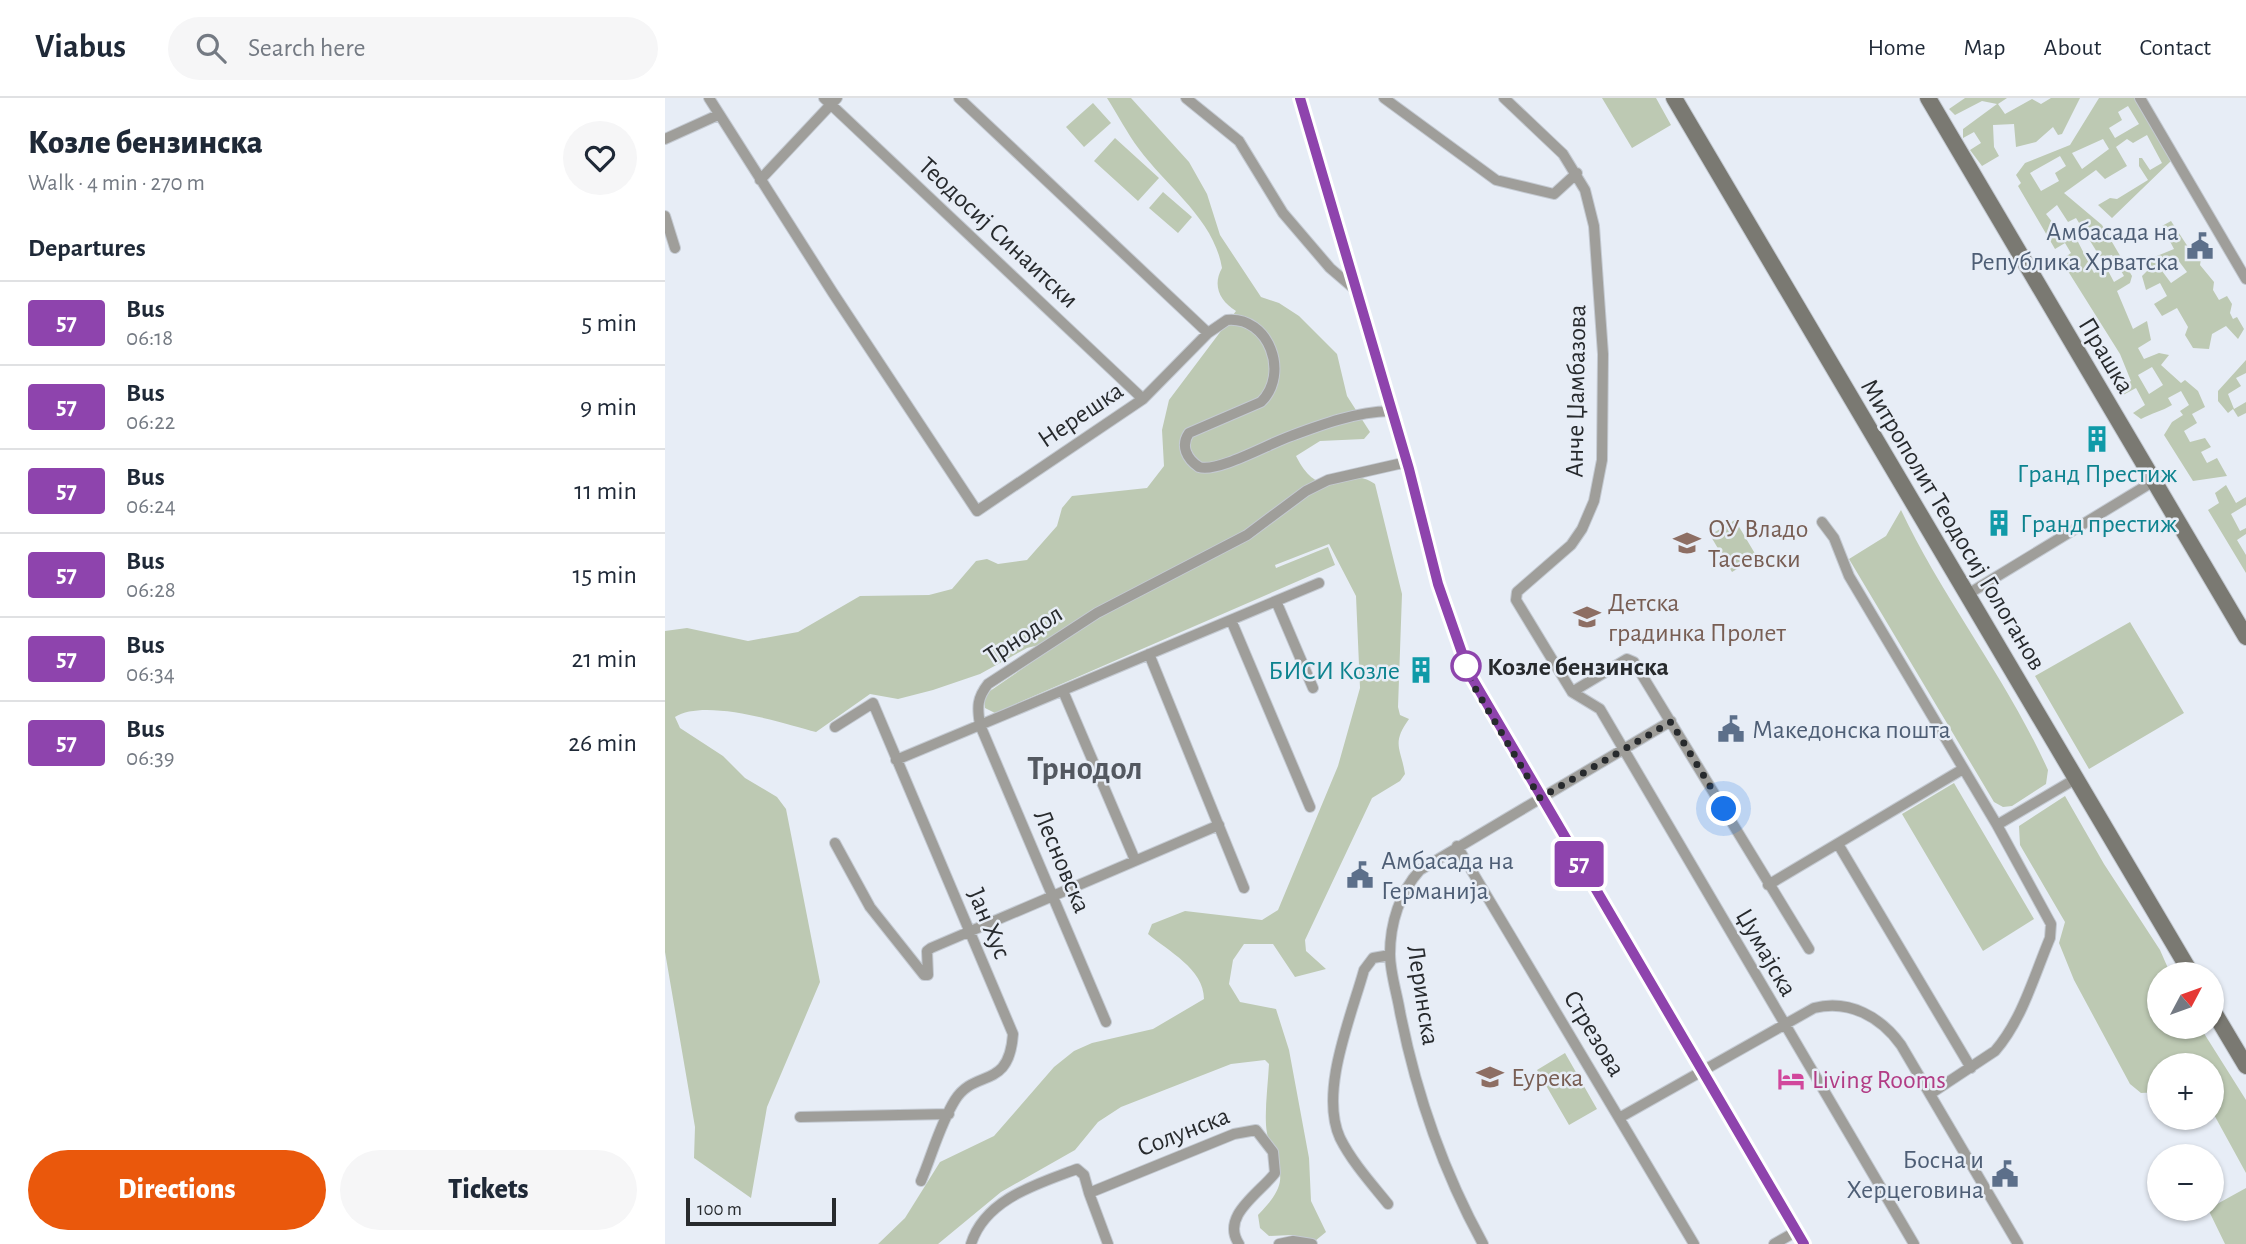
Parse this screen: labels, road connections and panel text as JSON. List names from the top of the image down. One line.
{"streets":{"street":["Теодосиј Синаитски","Прашка","Анче Џамбазова","Нерешка","Митрополит Теодосиј Гологанов","Трнодол","Лесновска","Јан Хус","Џумајска","Леринска","Стрезова","Солунска"]},"crossings":[["Теодосиј Синаитски","Нерешка"],["Анче Џамбазова","Џумајска"],["Трнодол","Лесновска"],["Џумајска","Леринска"],["Леринска","Стрезова"]],"districts":["Трнодол"],"places":{"public building":["Aмбасада на Република Хрватска","Македонска пошта","Амбасада на Германија","Босна и Херцеговина"],"building":["Гранд Престиж","Гранд престиж","БИСИ Козле"],"school or university":["ОУ Владо Тасевски","Детска градинка Пролет","Еурека"],"other":["Козле бензинска"],"hotel":["Living Rooms"]},"lines":["bus line 57"],"scale_bar":"100 m","north":"top right","page":{"header":"Viabus","search":"Search here","nav":["Home","Map","About","Contact"],"heading":[["Козле бензинска","Walk · 4 min · 270 m"],"Departures"],"on_map":"57","list":[{"mark":"57","name":"Bus","note":"06:18","value":"5 min"},{"mark":"57","name":"Bus","note":"06:22","value":"9 min"},{"mark":"57","name":"Bus","note":"06:24","value":"11 min"},{"mark":"57","name":"Bus","note":"06:28","value":"15 min"},{"mark":"57","name":"Bus","note":"06:34","value":"21 min"},{"mark":"57","name":"Bus","note":"06:39","value":"26 min"}],"map_buttons":["+","−"],"buttons":["Directions","Tickets"],"scale":"100 m"}}
